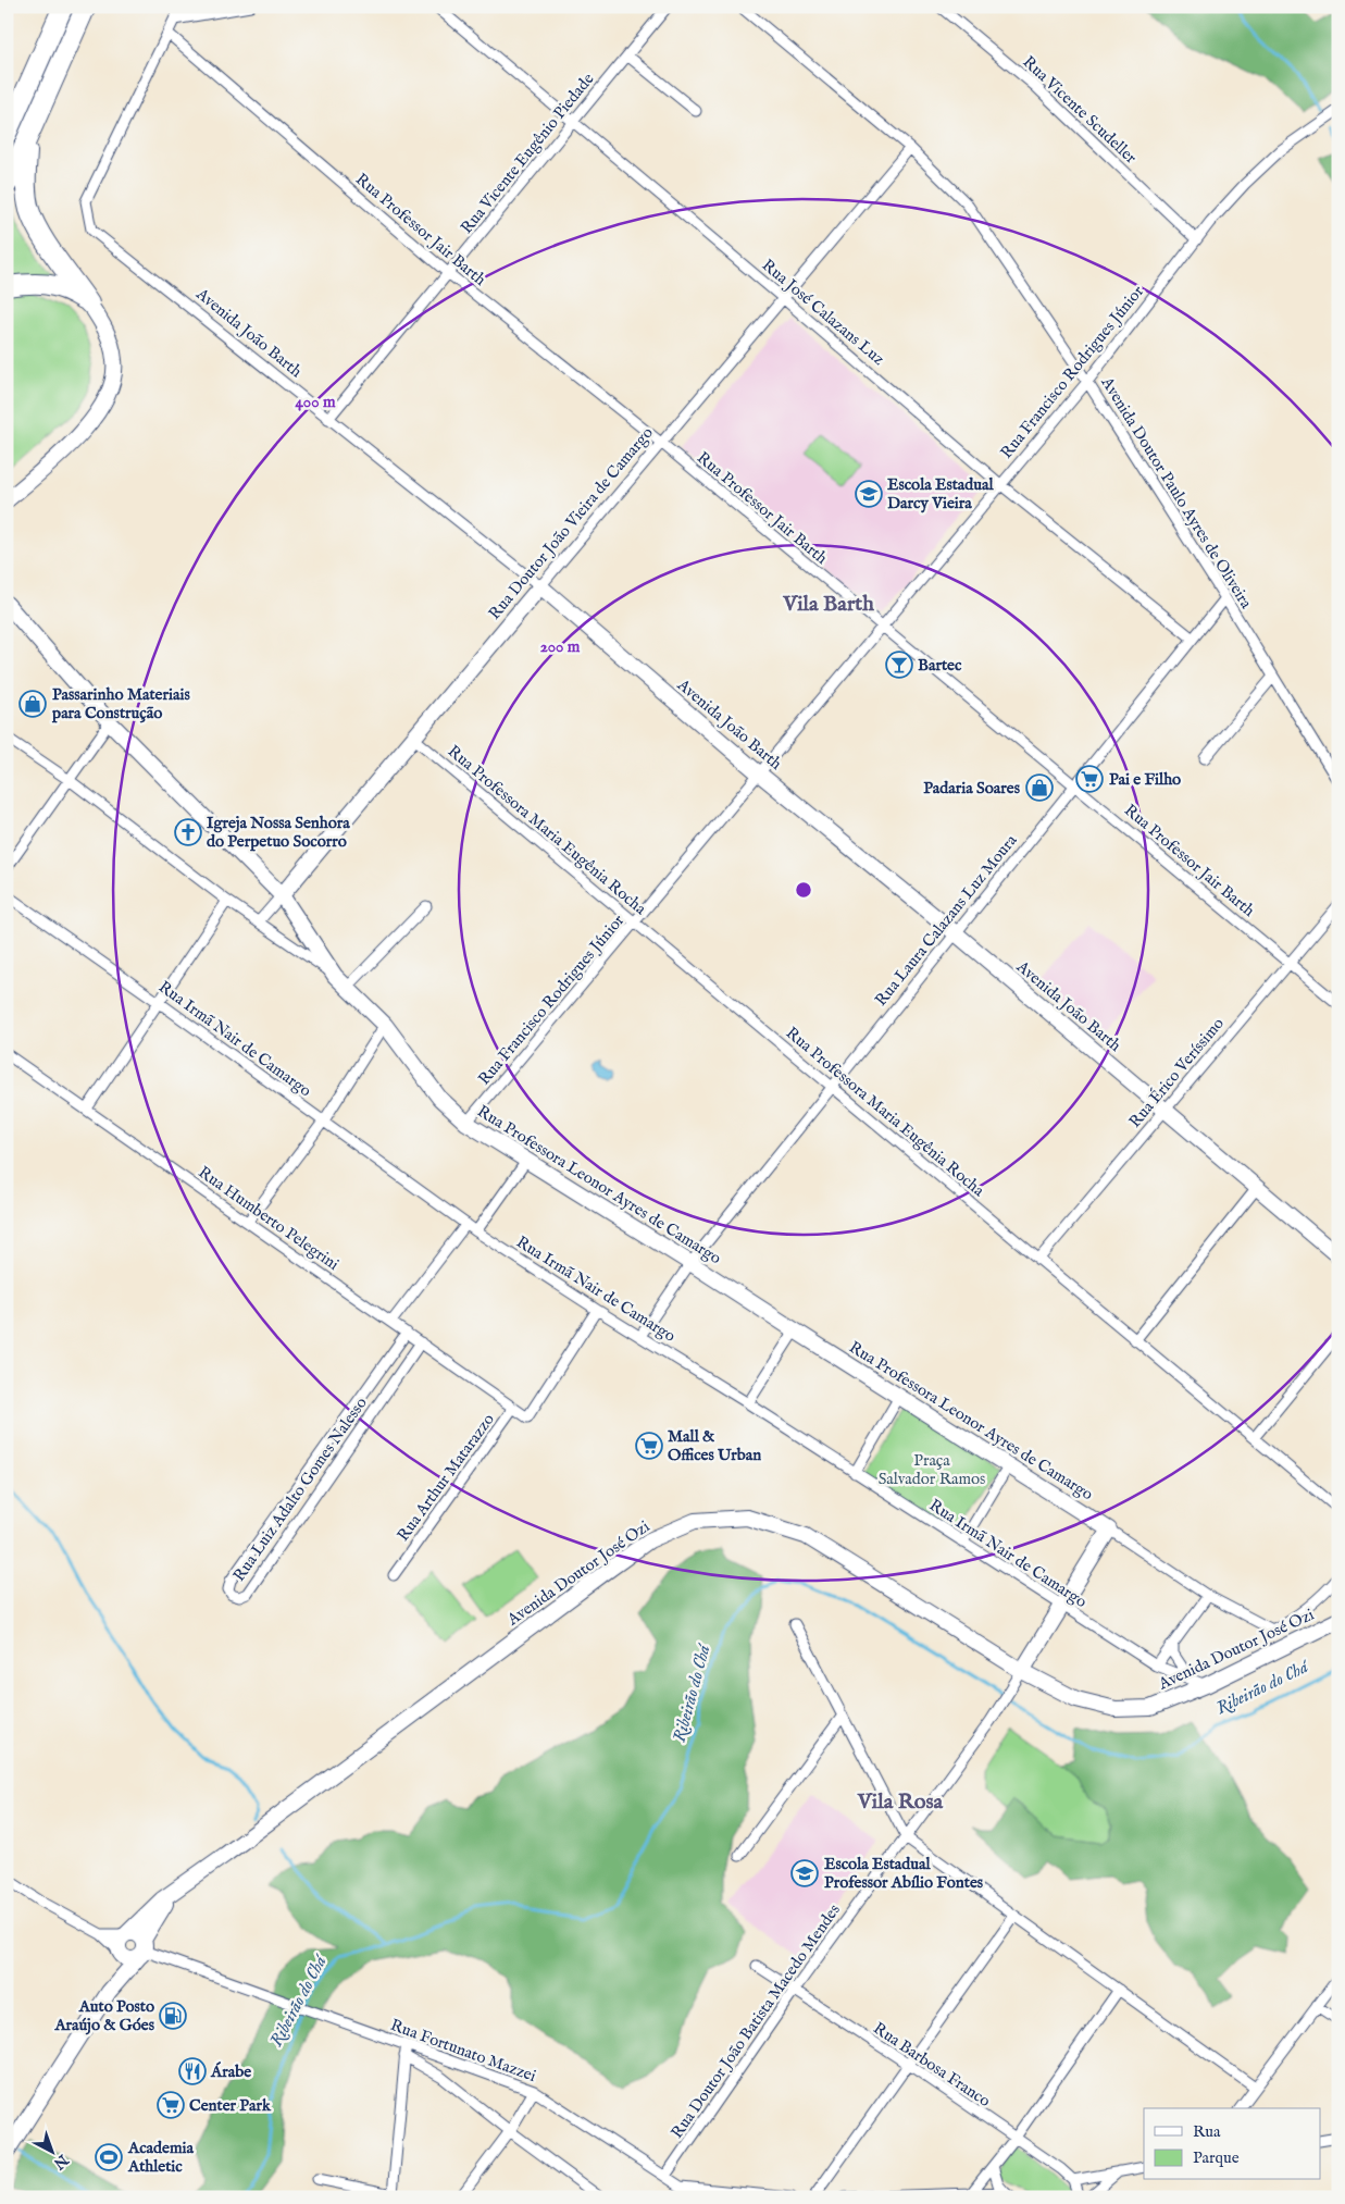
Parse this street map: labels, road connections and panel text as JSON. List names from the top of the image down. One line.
{"streets":{"main road":["Avenida João Barth","Rua Doutor João Vieira de Camargo","Rua Professora Leonor Ayres de Camargo","Avenida Doutor José Ozi"],"street":["Rua Vicente Scudeller","Rua Vicente Eugênio Piedade","Rua Professor Jair Barth","Rua José Calazans Luz","Rua Francisco Rodrigues Júnior","Avenida Doutor Paulo Ayres de Oliveira","Rua Professora Maria Eugênia Rocha","Rua Laura Calazans Luz Moura","Rua Irmã Nair de Camargo","Rua Érico Veríssimo","Rua Humberto Pelegrini","Rua Arthur Matarazzo","Rua Luiz Adalto Gomes Nalesso","Rua Doutor João Batista Macedo Mendes","Rua Fortunato Mazzei","Rua Barbosa Franco"]},"crossings":[["Rua Vicente Scudeller","Rua Francisco Rodrigues Júnior"],["Rua Vicente Eugênio Piedade","Rua Professor Jair Barth"],["Rua Vicente Eugênio Piedade","Rua José Calazans Luz"],["Rua Vicente Eugênio Piedade","Avenida João Barth"],["Rua Professor Jair Barth","Avenida João Barth"],["Rua Professor Jair Barth","Rua Francisco Rodrigues Júnior"],["Rua Professor Jair Barth","Rua Doutor João Vieira de Camargo"],["Rua Professor Jair Barth","Rua Laura Calazans Luz Moura"],["Rua Professor Jair Barth","Rua Érico Veríssimo"],["Rua José Calazans Luz","Rua Francisco Rodrigues Júnior"],["Rua José Calazans Luz","Rua Doutor João Vieira de Camargo"],["Rua José Calazans Luz","Rua Laura Calazans Luz Moura"],["Avenida João Barth","Rua Francisco Rodrigues Júnior"],["Avenida João Barth","Rua Doutor João Vieira de Camargo"],["Avenida João Barth","Rua Laura Calazans Luz Moura"],["Avenida João Barth","Rua Érico Veríssimo"],["Rua Francisco Rodrigues Júnior","Avenida Doutor Paulo Ayres de Oliveira"],["Rua Francisco Rodrigues Júnior","Rua Professora Maria Eugênia Rocha"],["Rua Francisco Rodrigues Júnior","Rua Professora Leonor Ayres de Camargo"],["Avenida Doutor Paulo Ayres de Oliveira","Rua Doutor João Vieira de Camargo"],["Avenida Doutor Paulo Ayres de Oliveira","Rua Laura Calazans Luz Moura"],["Rua Doutor João Vieira de Camargo","Rua Professora Maria Eugênia Rocha"],["Rua Doutor João Vieira de Camargo","Rua Professora Leonor Ayres de Camargo"],["Rua Professora Maria Eugênia Rocha","Rua Laura Calazans Luz Moura"],["Rua Professora Maria Eugênia Rocha","Rua Érico Veríssimo"],["Rua Laura Calazans Luz Moura","Rua Professora Leonor Ayres de Camargo"],["Rua Irmã Nair de Camargo","Rua Arthur Matarazzo"],["Rua Irmã Nair de Camargo","Avenida Doutor José Ozi"],["Rua Humberto Pelegrini","Rua Arthur Matarazzo"],["Rua Humberto Pelegrini","Rua Luiz Adalto Gomes Nalesso"],["Avenida Doutor José Ozi","Rua Doutor João Batista Macedo Mendes"],["Avenida Doutor José Ozi","Rua Fortunato Mazzei"],["Rua Doutor João Batista Macedo Mendes","Rua Fortunato Mazzei"],["Rua Doutor João Batista Macedo Mendes","Rua Barbosa Franco"]],"districts":["Vila Barth","Vila Rosa"],"water":["Ribeirão do Chá"],"parks":["Praça Salvador Ramos"],"places":{"school or university":["Escola Estadual Darcy Vieira","Escola Estadual Professor Abílio Fontes"],"bar":["Bartec"],"shop":["Passarinho Materiais para Construção","Padaria Soares"],"supermarket":["Pai e Filho","Mall & Offices Urban","Center Park"],"church":["Igreja Nossa Senhora do Perpetuo Socorro"],"fuel station":["Auto Posto Araújo & Góes"],"restaurant":["Árabe"],"sports":["Academia Athletic"]},"legend":["Rua","Parque"],"north":"bottom right","rings":["400 m","200 m"]}
